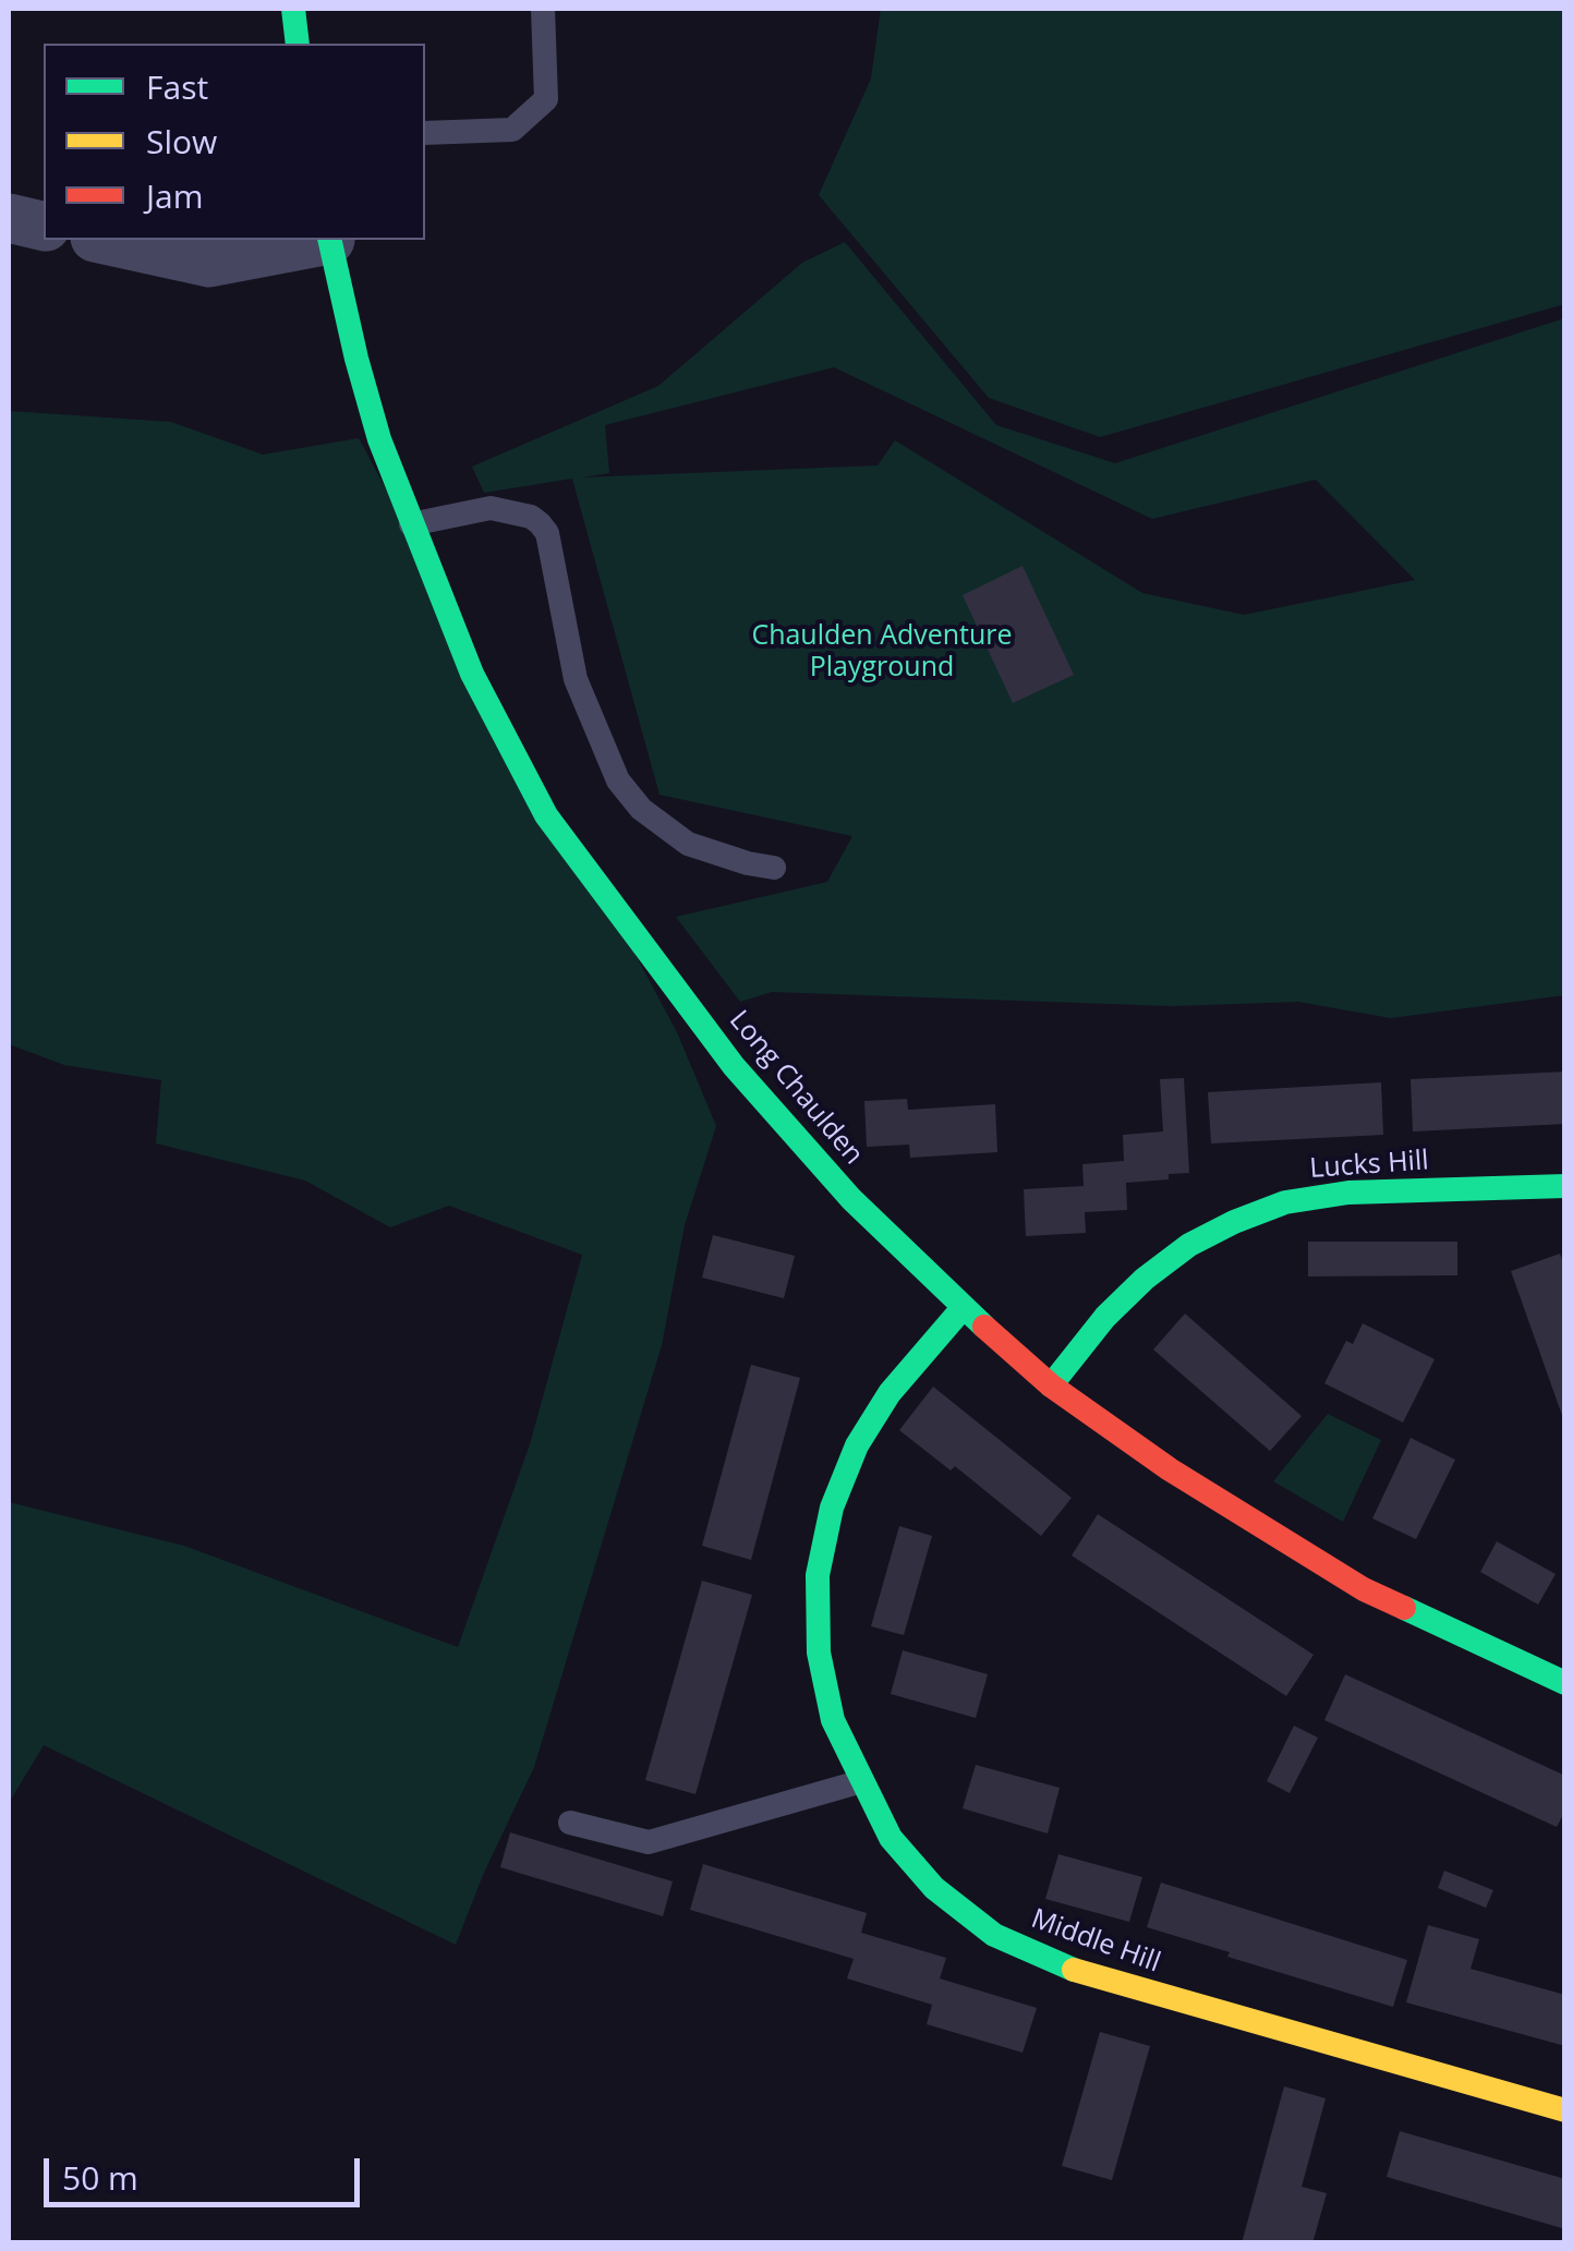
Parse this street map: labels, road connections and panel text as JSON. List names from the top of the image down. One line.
{"streets":{"street":["Long Chaulden","Lucks Hill","Middle Hill"]},"crossings":[["Long Chaulden","Lucks Hill"],["Long Chaulden","Middle Hill"]],"parks":["Chaulden Adventure Playground"],"legend":["Fast","Slow","Jam"],"scale_bar":"50 m"}
